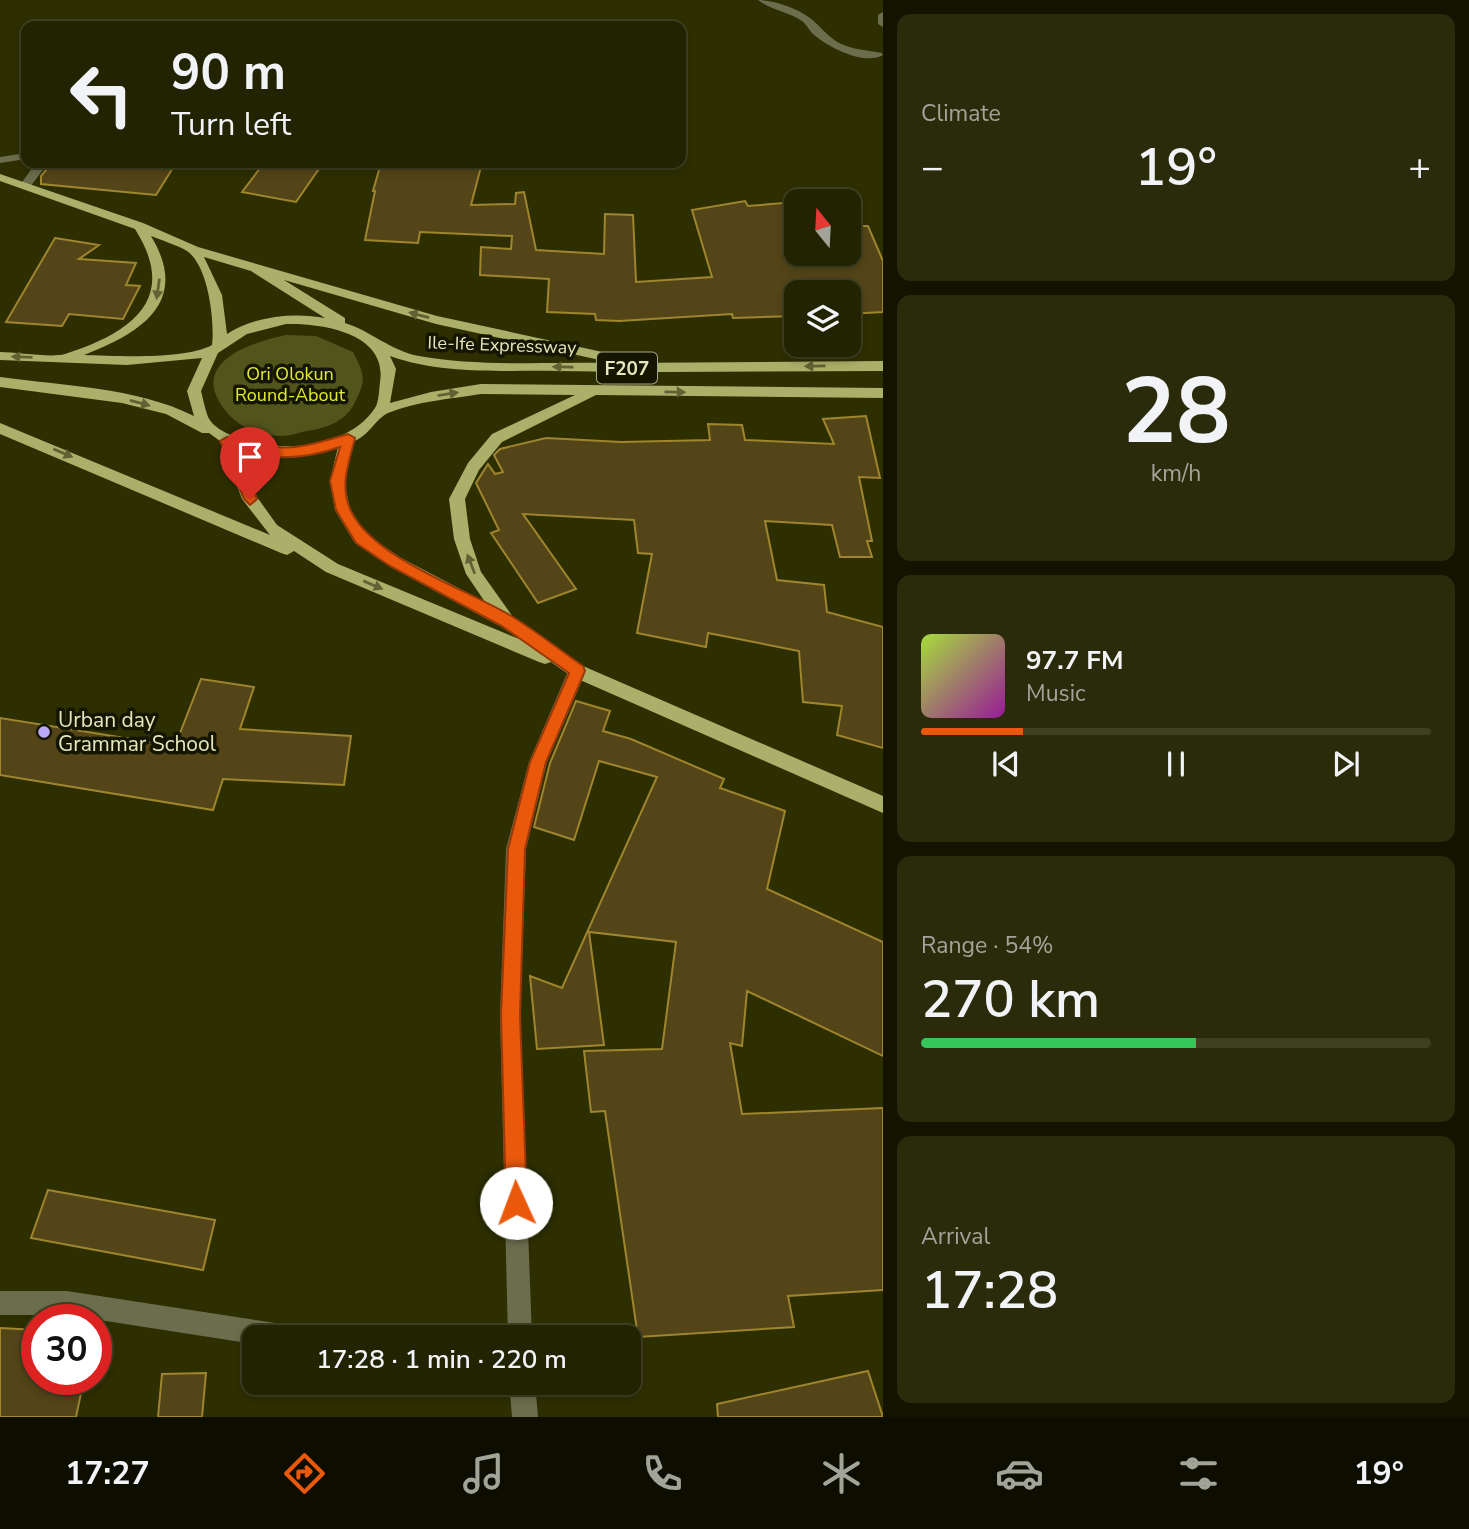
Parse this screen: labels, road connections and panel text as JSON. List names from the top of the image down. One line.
{"streets":{"main road":["Ile-Ife Expressway","F207"]},"crossings":[["Ile-Ife Expressway","F207"]],"parks":["Ori Olokun Round-About"],"places":["Urban day Grammar School"],"north":"top","page":{"tile":["Climate",["28","km/h"],["Range · 54%","270 km"],["Arrival","17:28"]],"turn":["90 m","Turn left"],"heat":["−","19°","+"],"song":["97.7 FM","Music"],"limit":"30","trip":"17:28 · 1 min · 220 m","tabs":["17:27","19°"]}}
